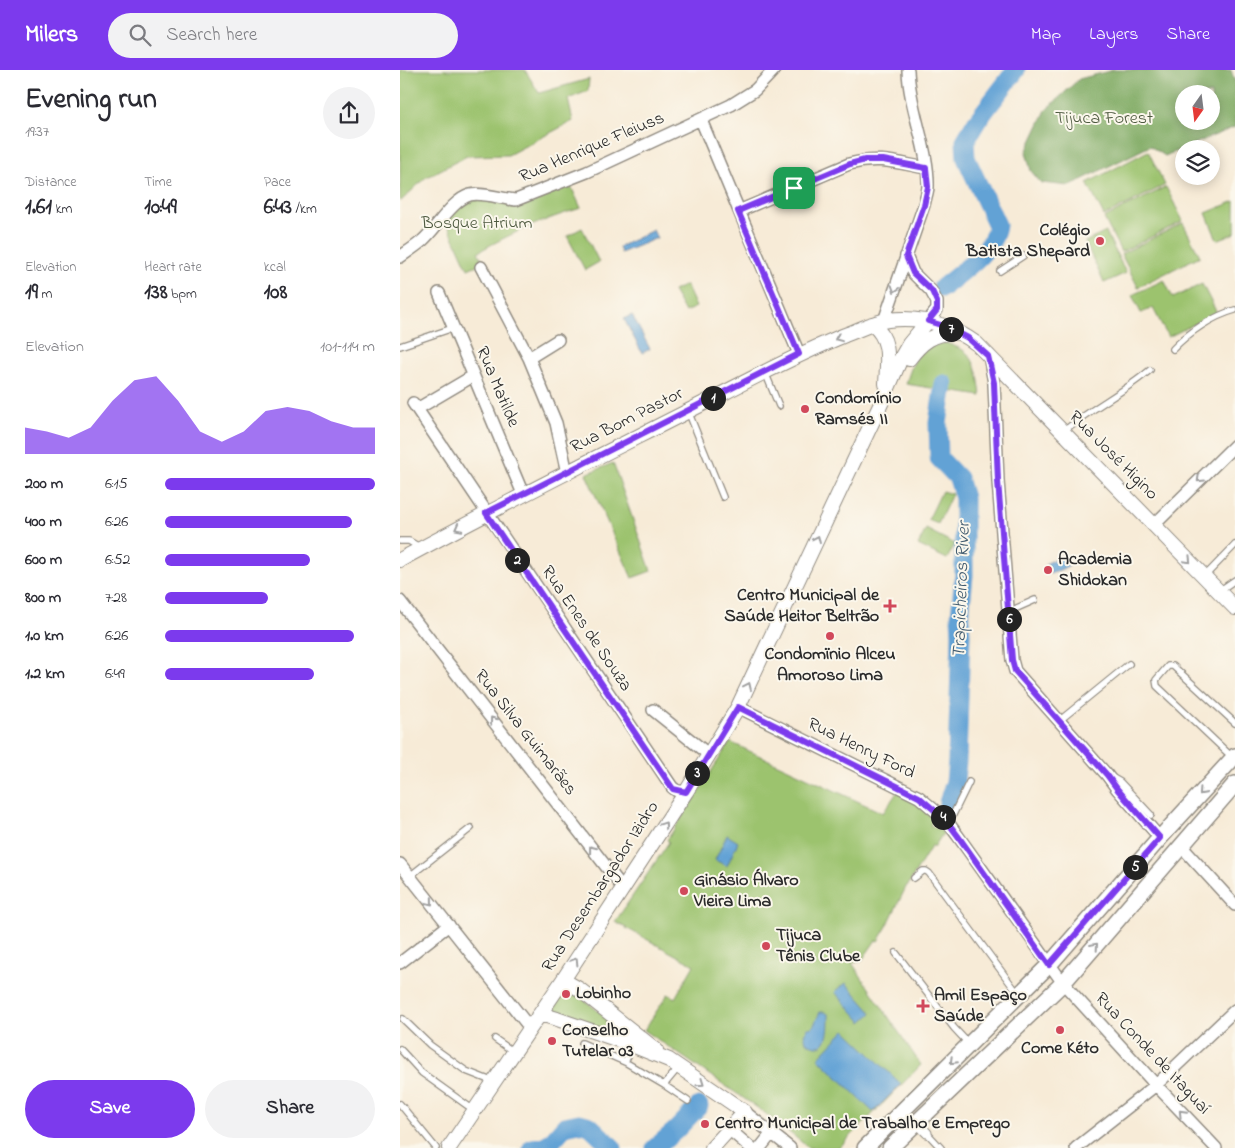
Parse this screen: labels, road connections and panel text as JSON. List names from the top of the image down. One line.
{"streets":{"street":["Rua Henrique Fleiuss","Rua Matilde","Rua Bom Pastor","Rua José Higino","Rua Enes de Souza","Rua Silva Guimarães","Rua Henry Ford","Rua Desembargador Izidro","Rua Conde de Itaguaí"]},"crossings":[["Rua Matilde","Rua Bom Pastor"],["Rua Matilde","Rua Enes de Souza"],["Rua Bom Pastor","Rua José Higino"],["Rua Bom Pastor","Rua Enes de Souza"],["Rua Bom Pastor","Rua Desembargador Izidro"],["Rua José Higino","Rua Desembargador Izidro"],["Rua Enes de Souza","Rua Desembargador Izidro"],["Rua Silva Guimarães","Rua Desembargador Izidro"],["Rua Henry Ford","Rua Desembargador Izidro"],["Rua Henry Ford","Rua Conde de Itaguaí"]],"one_way":["Rua Silva Guimarães","Rua Desembargador Izidro","Rua Conde de Itaguaí"],"water":["Trapicheiros River"],"parks":["Tijuca Forest","Bosque Atrium"],"places":{"other":["Colégio Batista Shepard","Condomínio Ramsés II","Academia Shidokan","Condomïnio Alceu Amoroso Lima","Ginásio Álvaro Vieira Lima","Tijuca Tênis Clube","Lobinho","Come Kéto","Conselho Tutelar 03","Centro Municipal de Trabalho e Emprego"],"health":["Centro Municipal de Saúde Heitor Beltrão","Amil Espaço Saúde"]},"north":"bottom","page":{"header":"Milers","search":"Search here","nav":["Map","Layers","Share"],"heading":["Evening run","19:37"],"stats":[["Distance","1.61 km"],["Time","10:49"],["Pace","6:43 /km"],["Elevation","19 m"],["Heart rate","138 bpm"],["kcal","108"]],"pins":["7","1","2","6","3","4","5"],"chart":["Elevation","101–114 m"],"list":[{"name":"200 m","note":"6:15"},{"name":"400 m","note":"6:26"},{"name":"600 m","note":"6:52"},{"name":"800 m","note":"7:28"},{"name":"1.0 km","note":"6:26"},{"name":"1.2 km","note":"6:49"}],"buttons":["Save","Share"]}}
